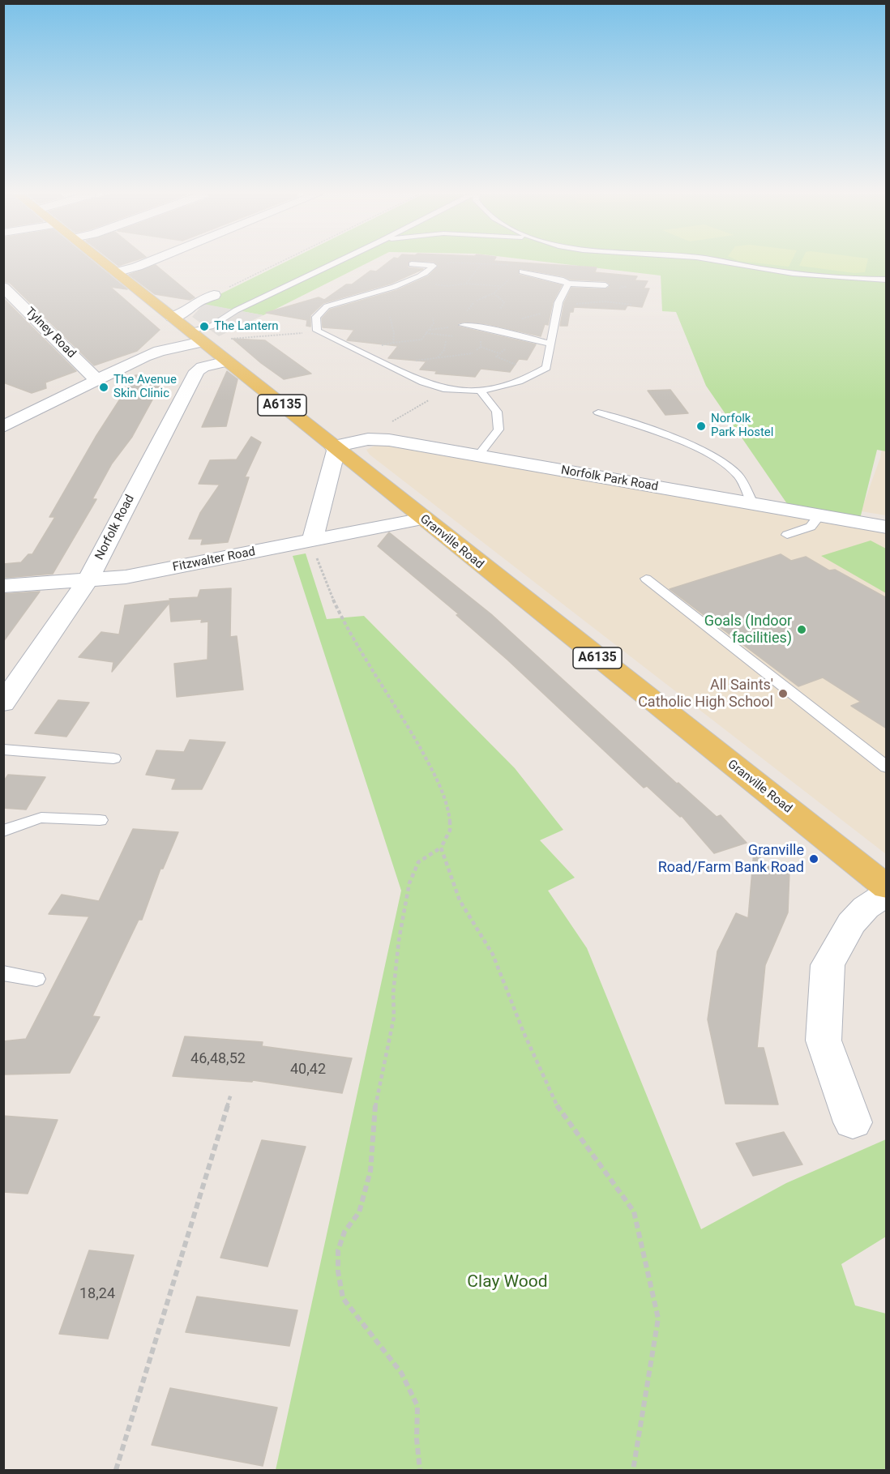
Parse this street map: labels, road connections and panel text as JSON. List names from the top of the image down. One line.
{"streets":{"main road":["A6135","Granville Road"],"street":["Tylney Road","Norfolk Park Road","Norfolk Road","Fitzwalter Road"]},"crossings":[["Norfolk Park Road","Granville Road"],["Norfolk Road","Granville Road"],["Norfolk Road","Fitzwalter Road"],["Granville Road","Fitzwalter Road"]],"parks":["Clay Wood"],"places":["The Lantern","The Avenue Skin Clinic","Norfolk Park Hostel","Goals (Indoor facilities)","All Saints' Catholic High School","Granville Road/Farm Bank Road"],"house_numbers":["46,48,52","40,42","18,24"]}
